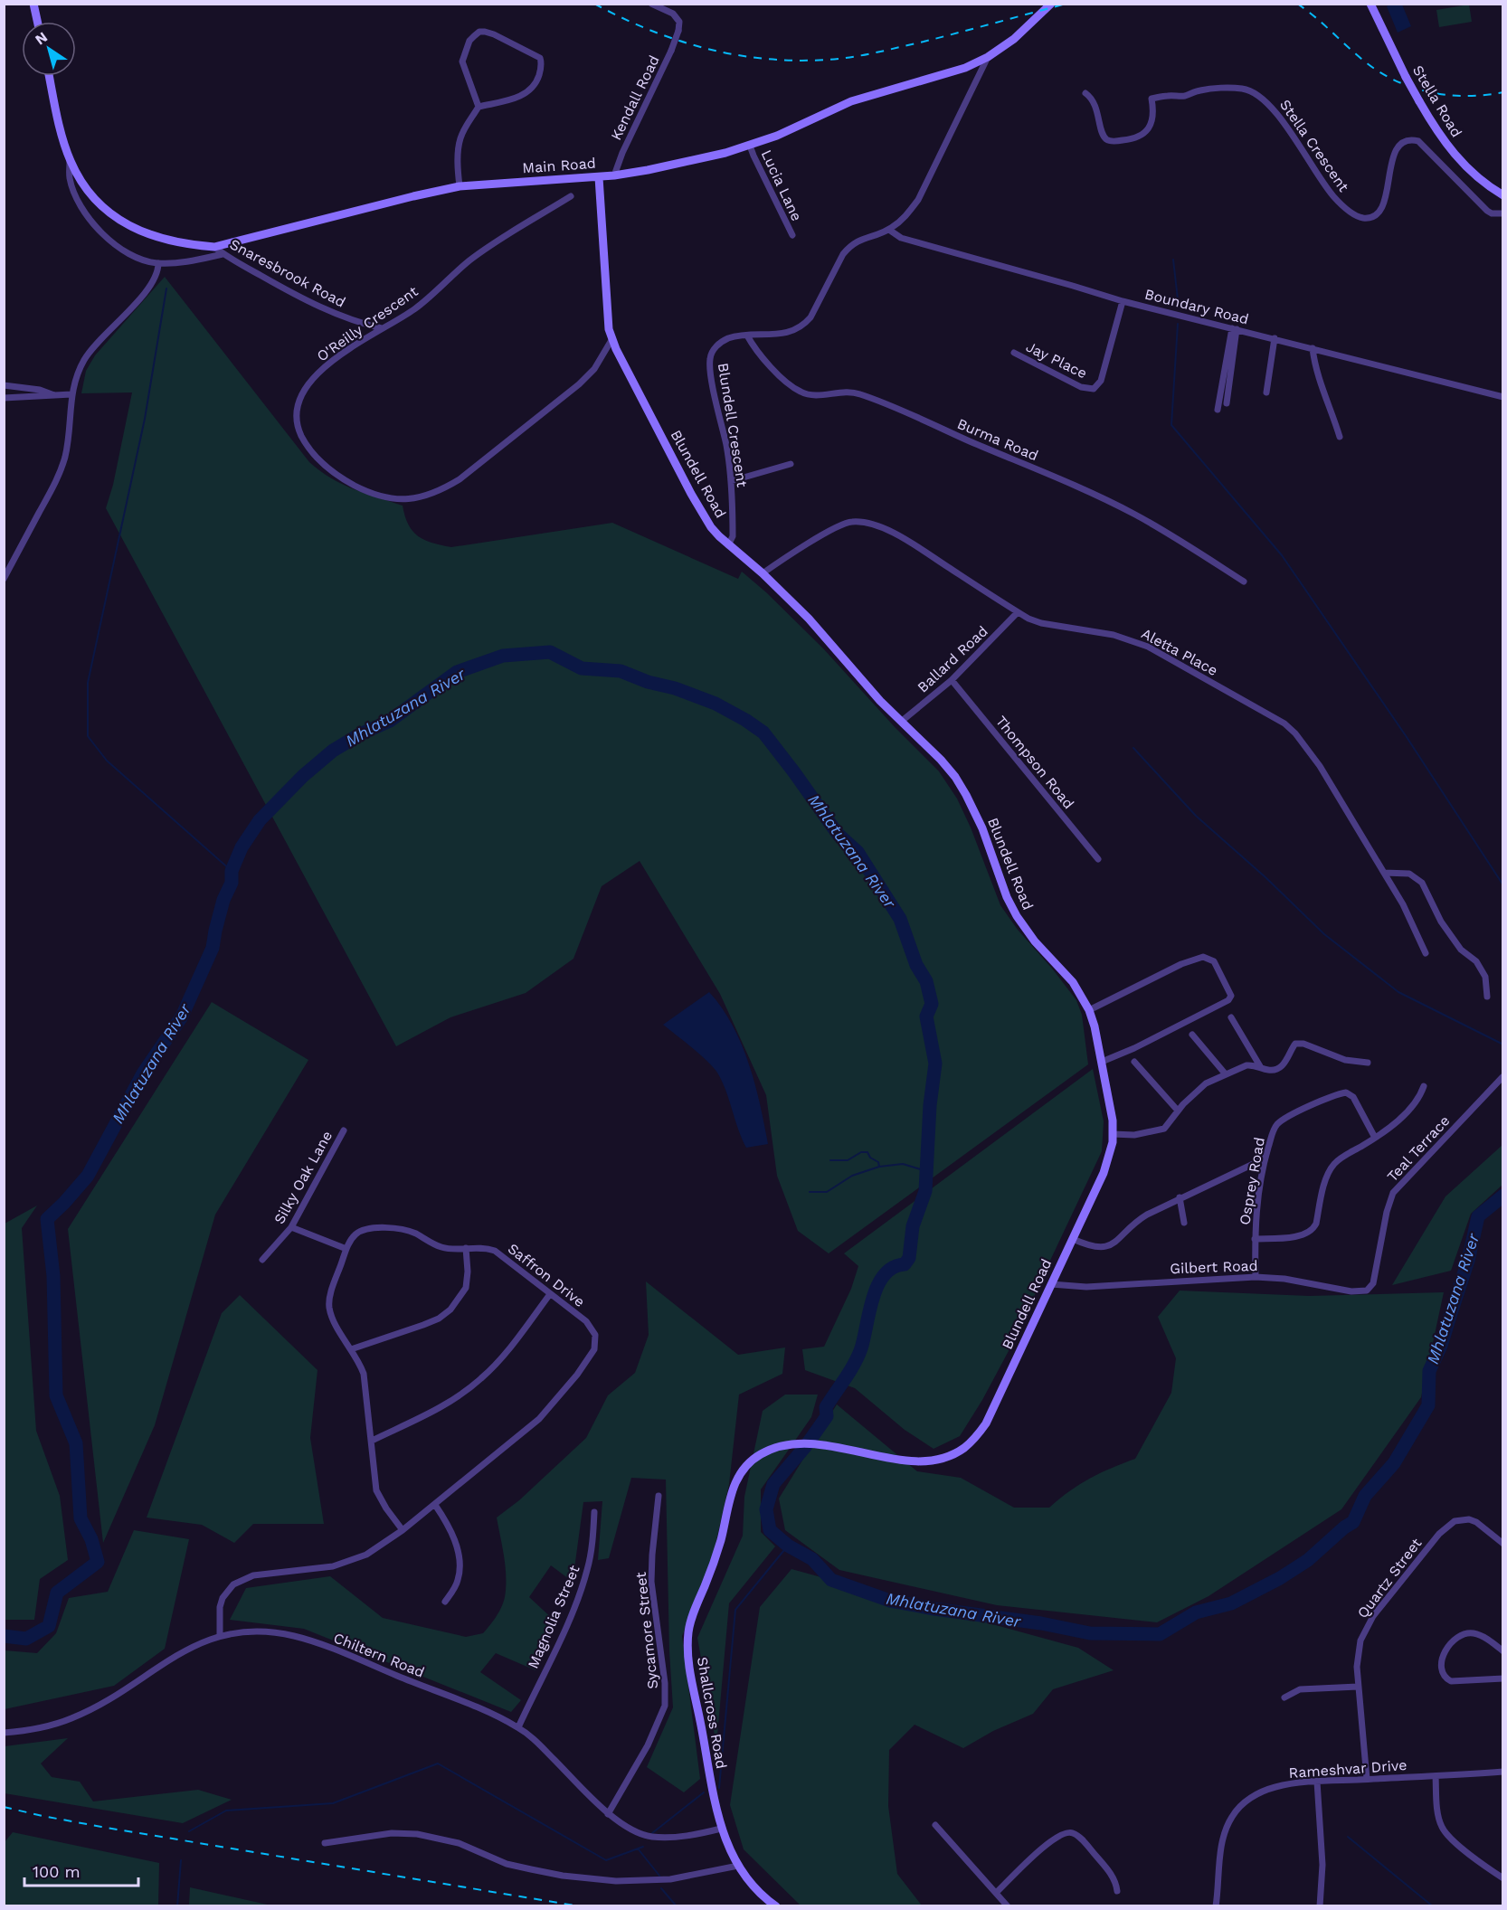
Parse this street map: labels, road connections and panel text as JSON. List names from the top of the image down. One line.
{"streets":{"street":["Kendall Road","Stella Road","Stella Crescent","Main Road","Lucia Lane","Snaresbrook Road","Boundary Road","O'Reilly Crescent","Jay Place","Blundell Crescent","Burma Road","Blundell Road","Aletta Place","Ballard Road","Thompson Road","Teal Terrace","Silky Oak Lane","Osprey Road","Gilbert Road","Saffron Drive","Quartz Street","Magnolia Street","Sycamore Street","Chiltern Road","Shallcross Road","Rameshvar Drive"]},"crossings":[["Kendall Road","Main Road"],["Main Road","Lucia Lane"],["Main Road","Snaresbrook Road"],["Main Road","Blundell Crescent"],["Main Road","Blundell Road"],["Snaresbrook Road","O'Reilly Crescent"],["Boundary Road","Jay Place"],["Boundary Road","Blundell Crescent"],["O'Reilly Crescent","Blundell Road"],["Blundell Crescent","Burma Road"],["Blundell Crescent","Blundell Road"],["Blundell Road","Aletta Place"],["Blundell Road","Ballard Road"],["Blundell Road","Gilbert Road"],["Blundell Road","Shallcross Road"],["Aletta Place","Ballard Road"],["Ballard Road","Thompson Road"],["Teal Terrace","Gilbert Road"],["Osprey Road","Gilbert Road"],["Saffron Drive","Chiltern Road"],["Quartz Street","Rameshvar Drive"],["Magnolia Street","Chiltern Road"],["Sycamore Street","Chiltern Road"],["Chiltern Road","Shallcross Road"]],"water":["Mhlatuzana River"],"scale_bar":"100 m","north":"top left"}
